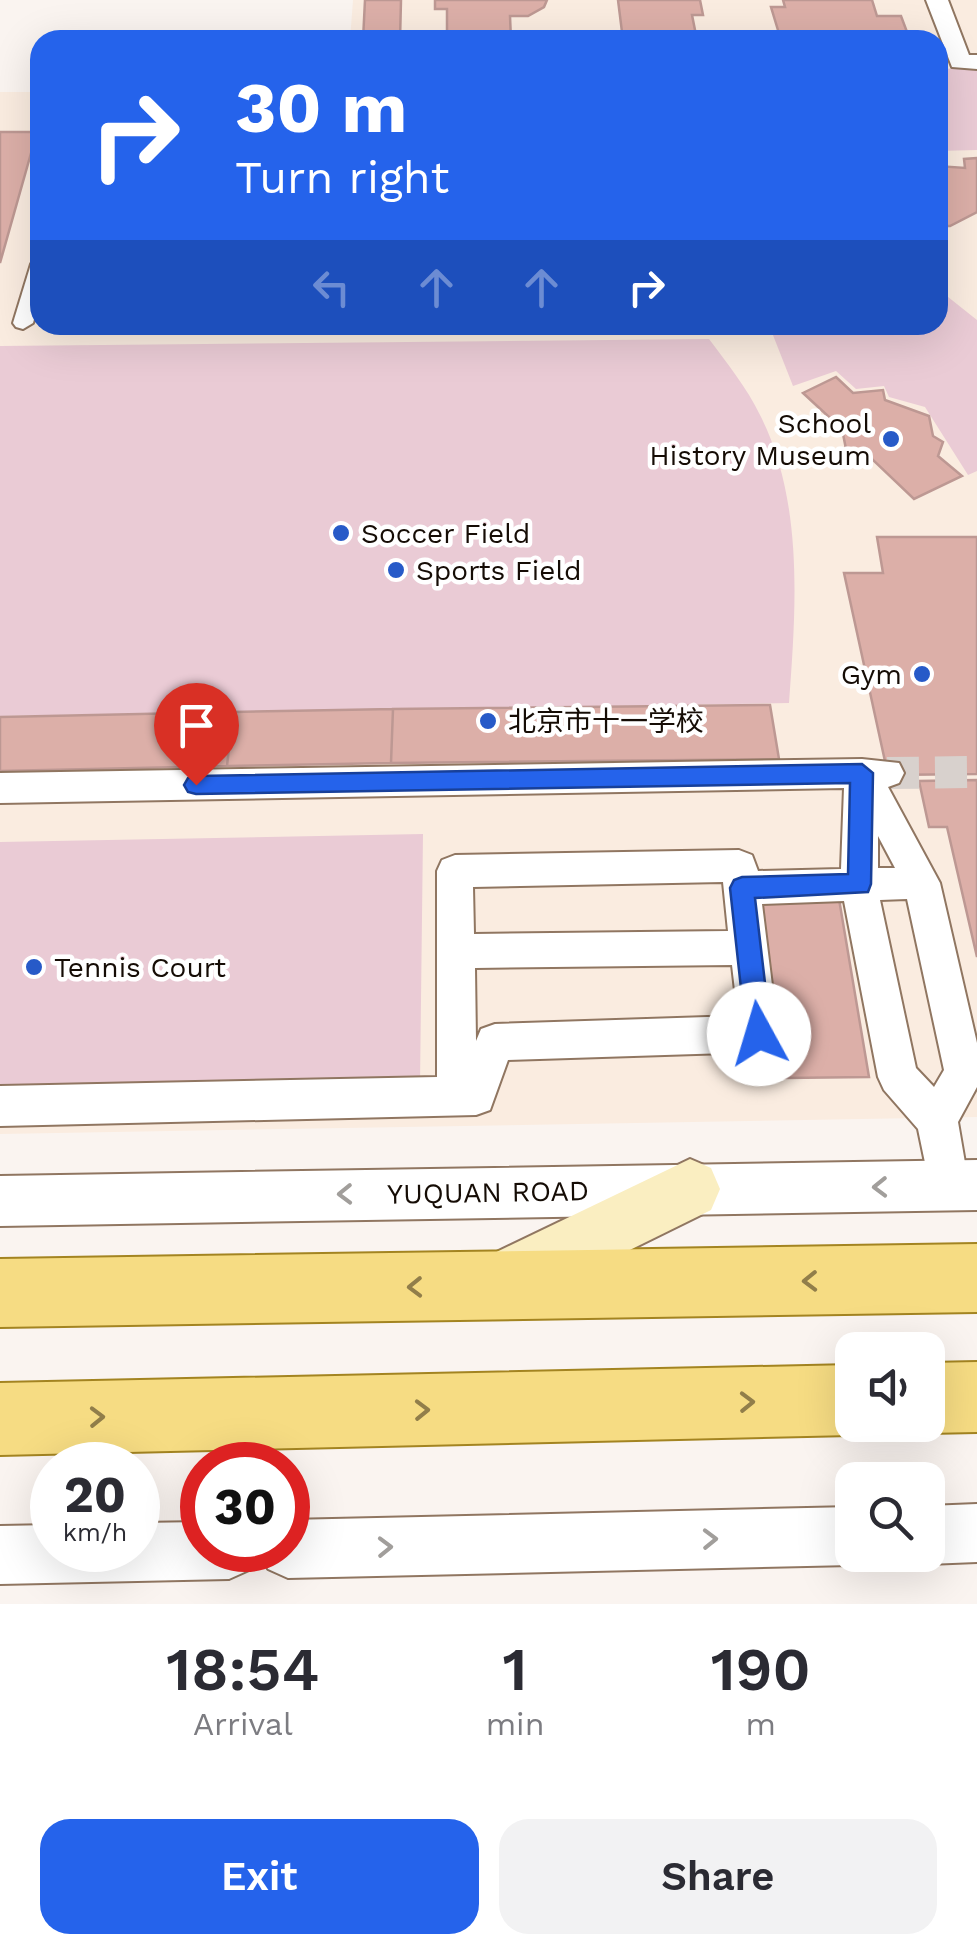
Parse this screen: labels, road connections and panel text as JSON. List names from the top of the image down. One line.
{"streets":{"street":["YUQUAN ROAD"]},"places":["School History Museum","Soccer Field","Sports Field","Gym","北京市十一学校","Tennis Court"],"page":{"turn":["30 m","Turn right"],"speed":"20 km/h","limit":"30","eta":["18:54","Arrival","1","min","190","m"],"buttons":["Exit","Share"]}}
